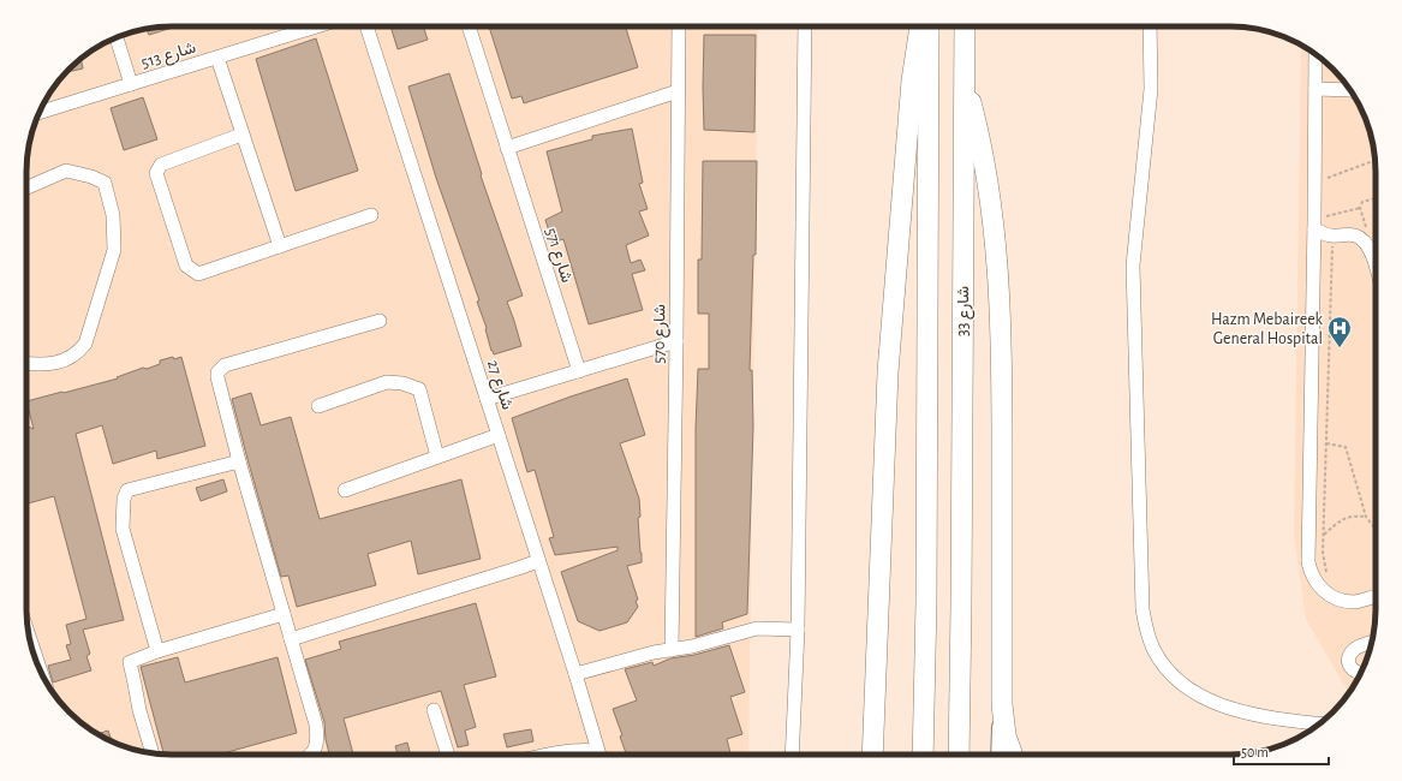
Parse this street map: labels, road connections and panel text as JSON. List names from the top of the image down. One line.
{"streets":{"highway":["شارع 33"],"street":["شارع 513","شارع 571","شارع 570","شارع 27"]},"places":{"hospital":["Hazm Mebaireek General Hospital"]},"scale_bar":"50 m"}
